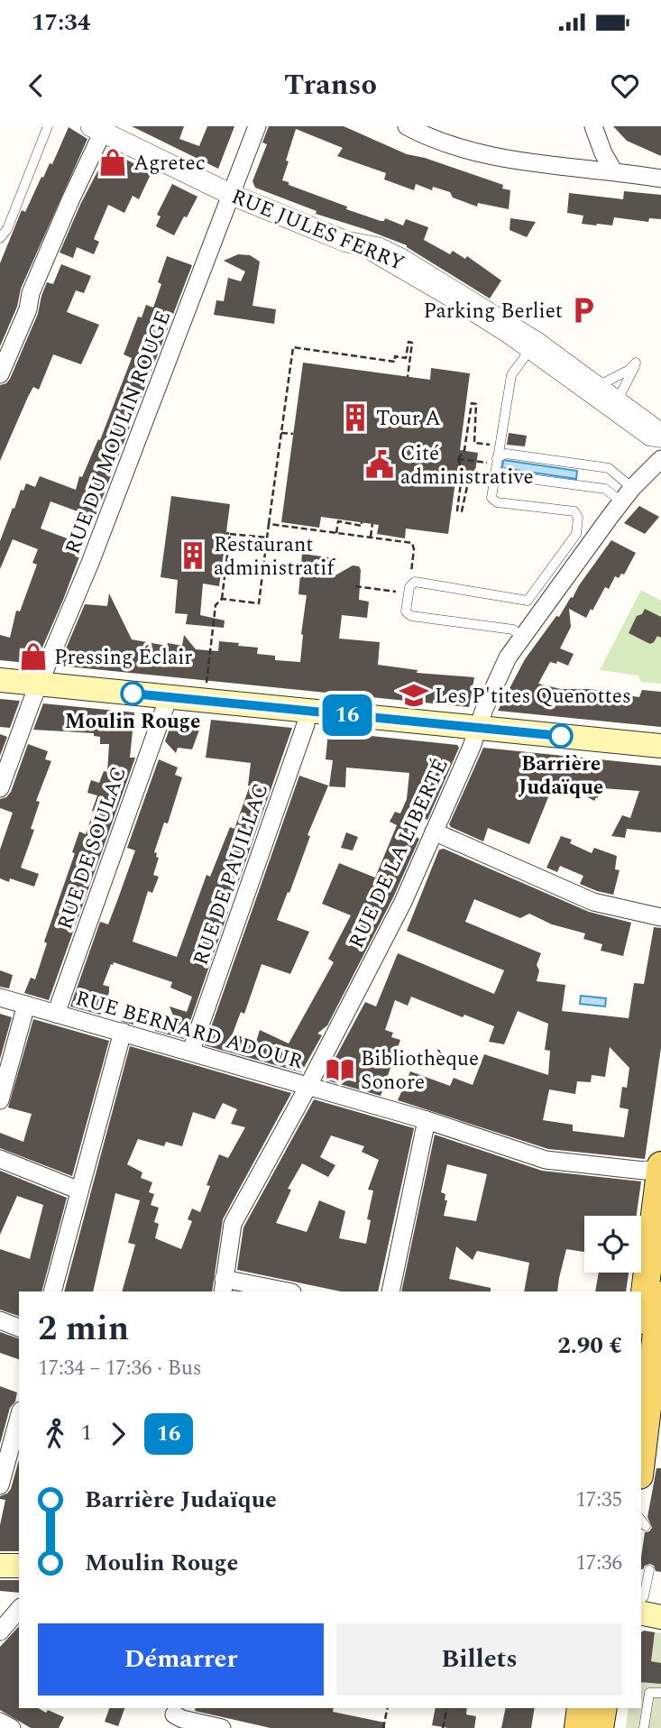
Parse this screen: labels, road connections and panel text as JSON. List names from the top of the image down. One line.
{"streets":{"street":["RUE JULES FERRY","RUE DU MOULIN ROUGE","RUE DE SOULAC","RUE DE LA LIBERTÉ","RUE DE PAUILLAC","RUE BERNARD ADOUR"]},"crossings":[["RUE JULES FERRY","RUE DU MOULIN ROUGE"],["RUE DE SOULAC","RUE BERNARD ADOUR"],["RUE DE LA LIBERTÉ","RUE BERNARD ADOUR"],["RUE DE PAUILLAC","RUE BERNARD ADOUR"]],"places":{"shop":["Agretec","Pressing Éclair"],"parking":["Parking Berliet"],"building":["Tour A","Restaurant administratif"],"public building":["Cité administrative"],"other":["Moulin Rouge","Barrière Judaïque"],"school or university":["Les P'tites Quenottes"],"library":["Bibliothèque Sonore"]},"lines":["bus line 16"],"page":{"status":"17:34","header":"Transo","on_map":"16","heading":["2 min","17:34 – 17:36 · Bus","2.90 €"],"legs":["1","16"],"list":[{"name":"Barrière Judaïque","value":"17:35"},{"name":"Moulin Rouge","value":"17:36"}],"buttons":["Démarrer","Billets"]}}
